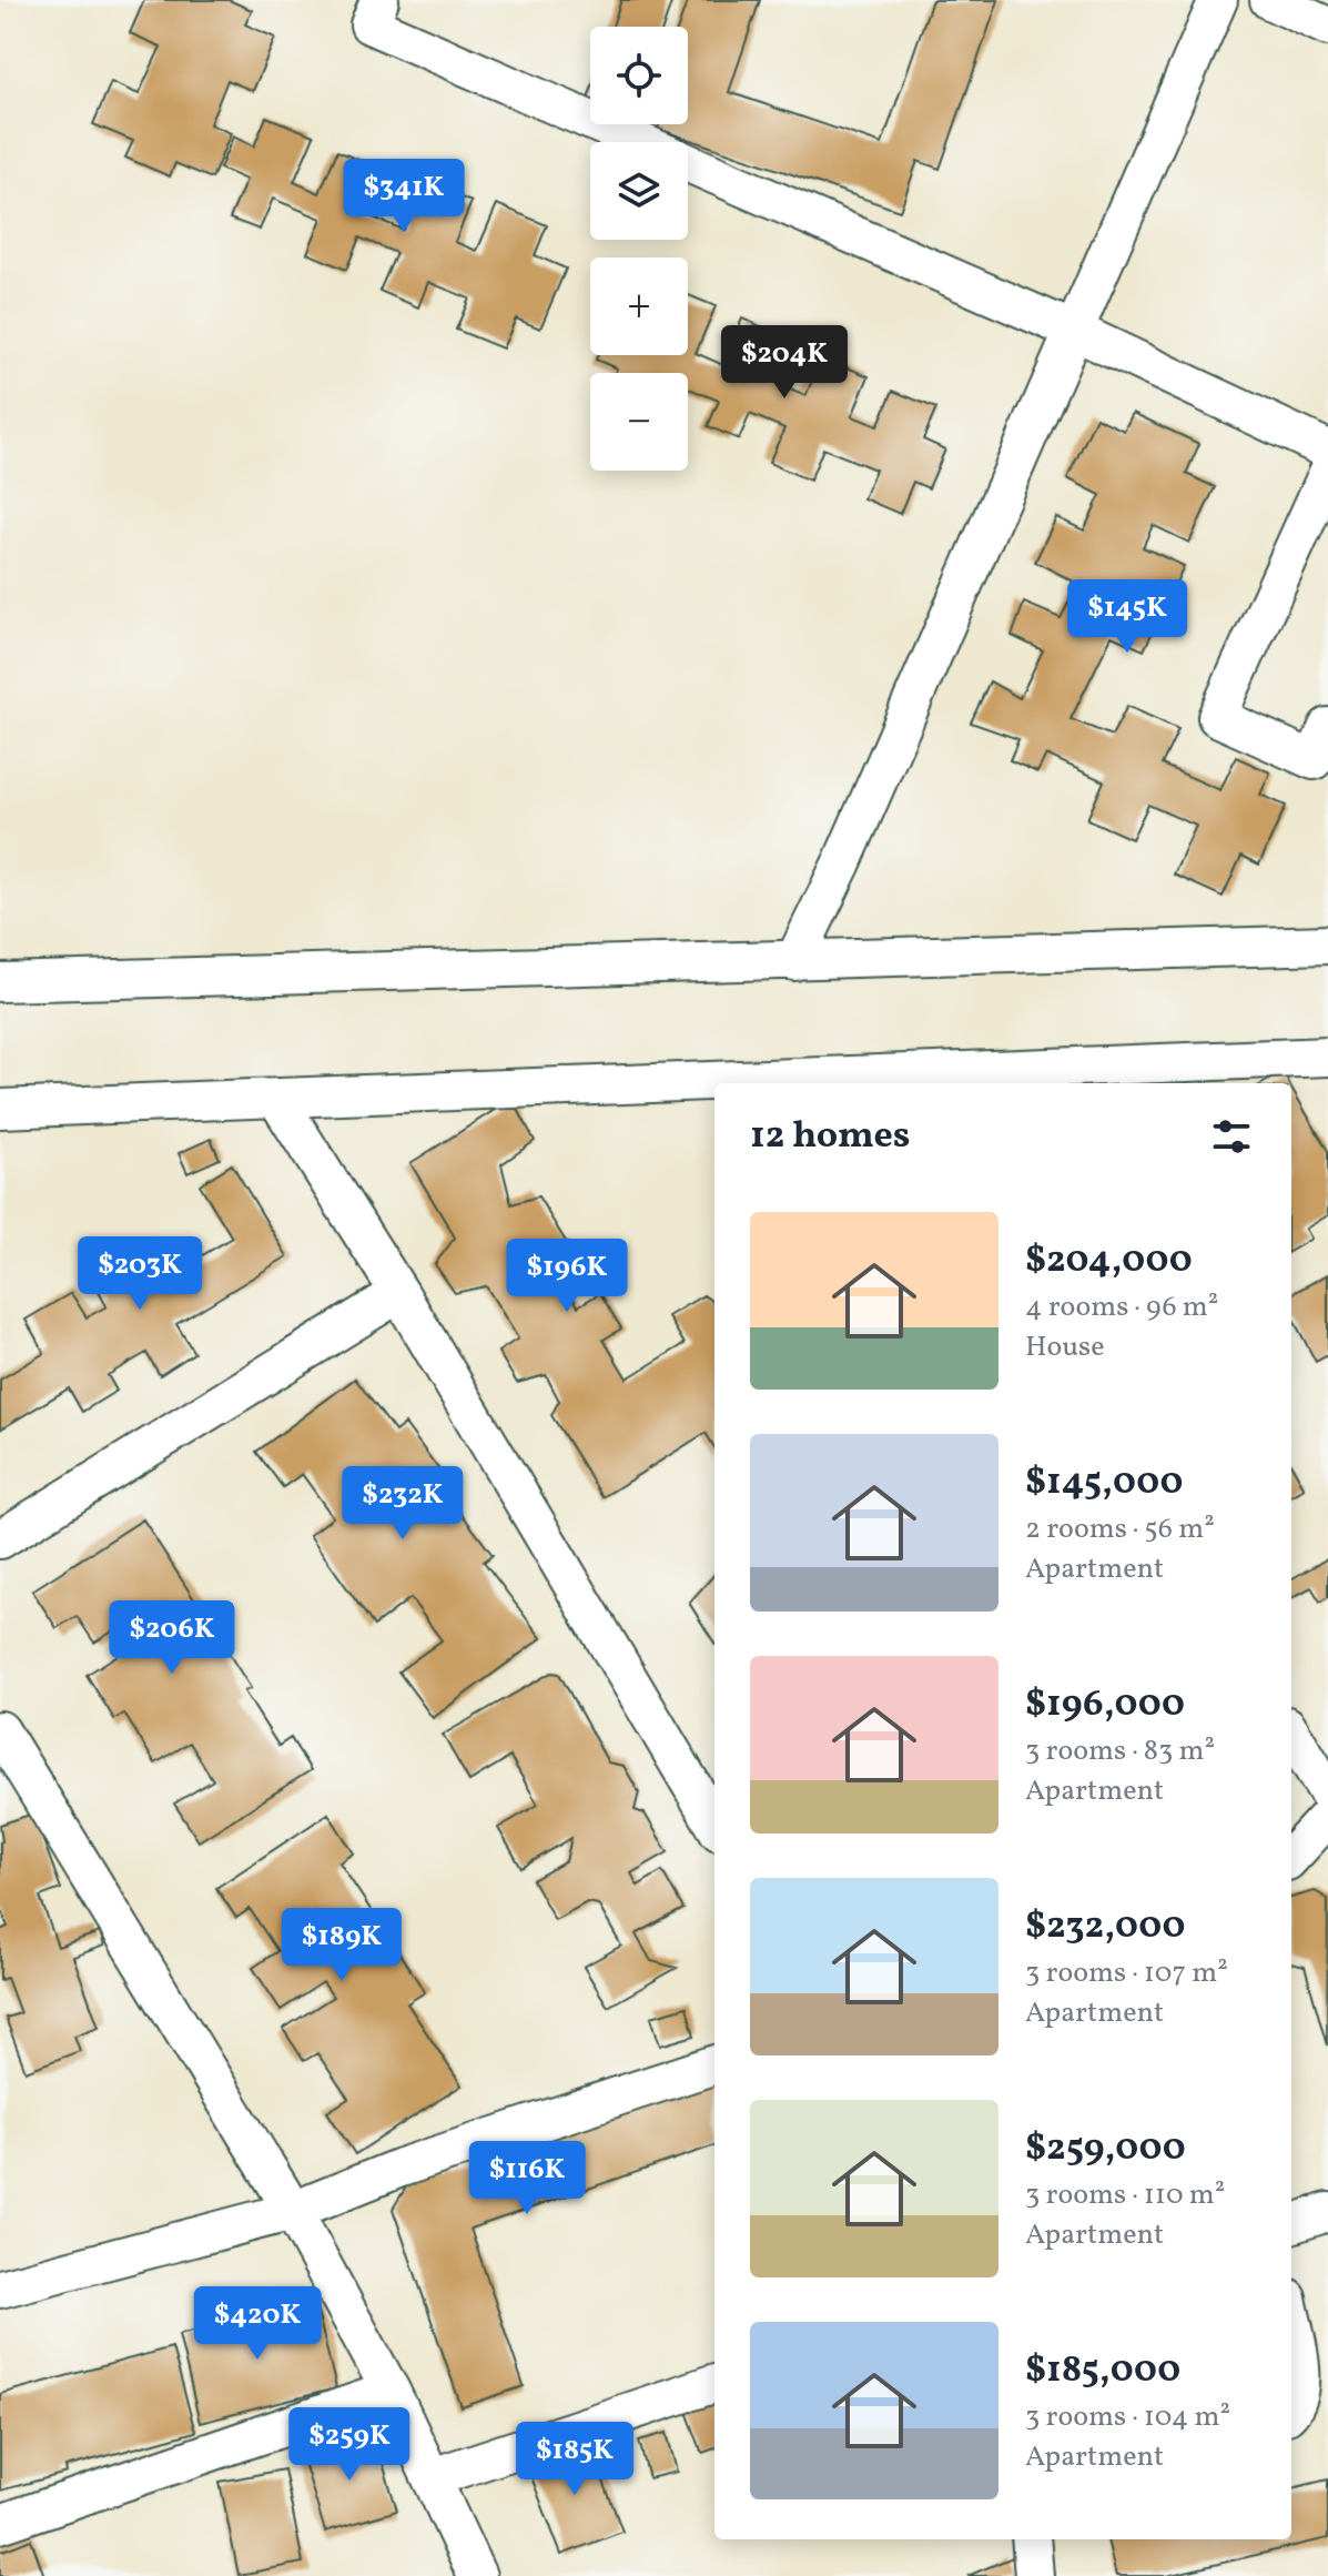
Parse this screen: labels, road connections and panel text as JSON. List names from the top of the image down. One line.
{"page":{"map_buttons":["+","−"],"price":["$341K","$204K","$145K","$203K","$196K","$232K","$206K","$189K","$116K","$420K","$259K","$185K"],"heading":"12 homes","list":[{"name":"$204,000","note":"4 rooms · 96 m² · House"},{"name":"$145,000","note":"2 rooms · 56 m² · Apartment"},{"name":"$196,000","note":"3 rooms · 83 m² · Apartment"},{"name":"$232,000","note":"3 rooms · 107 m² · Apartment"},{"name":"$259,000","note":"3 rooms · 110 m² · Apartment"},{"name":"$185,000","note":"3 rooms · 104 m² · Apartment"}]}}
